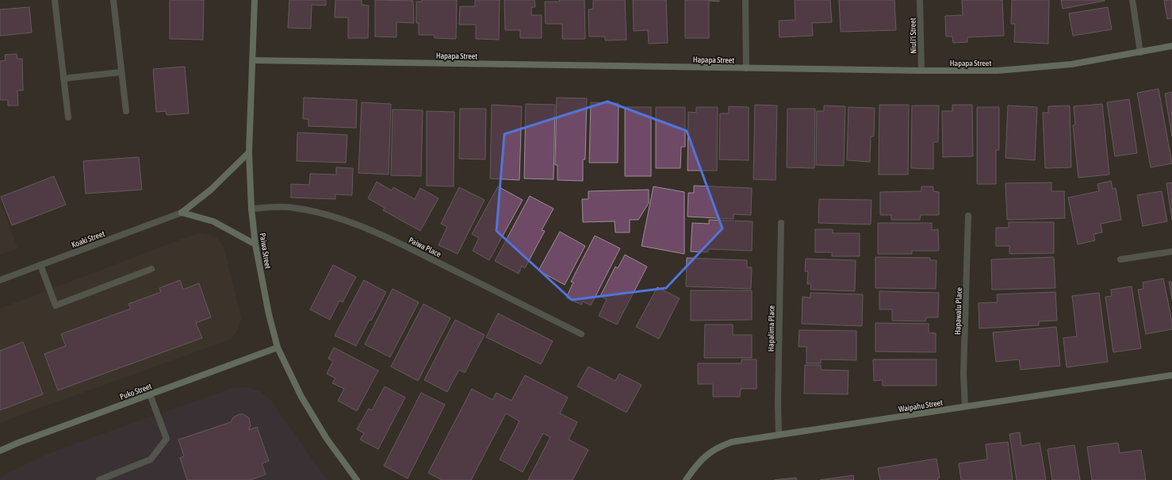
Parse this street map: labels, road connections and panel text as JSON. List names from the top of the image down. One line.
{"streets":{"street":["Niuli'i Street","Hapapa Street","Koaki Street","Paiwa Place","Paiwa Street","Hapawalu Place","Hapalima Place","Puko Street","Waipahu Street"]},"crossings":[["Niuli'i Street","Hapapa Street"],["Hapapa Street","Paiwa Street"],["Paiwa Place","Paiwa Street"],["Paiwa Street","Puko Street"],["Hapawalu Place","Waipahu Street"],["Hapalima Place","Waipahu Street"]]}
